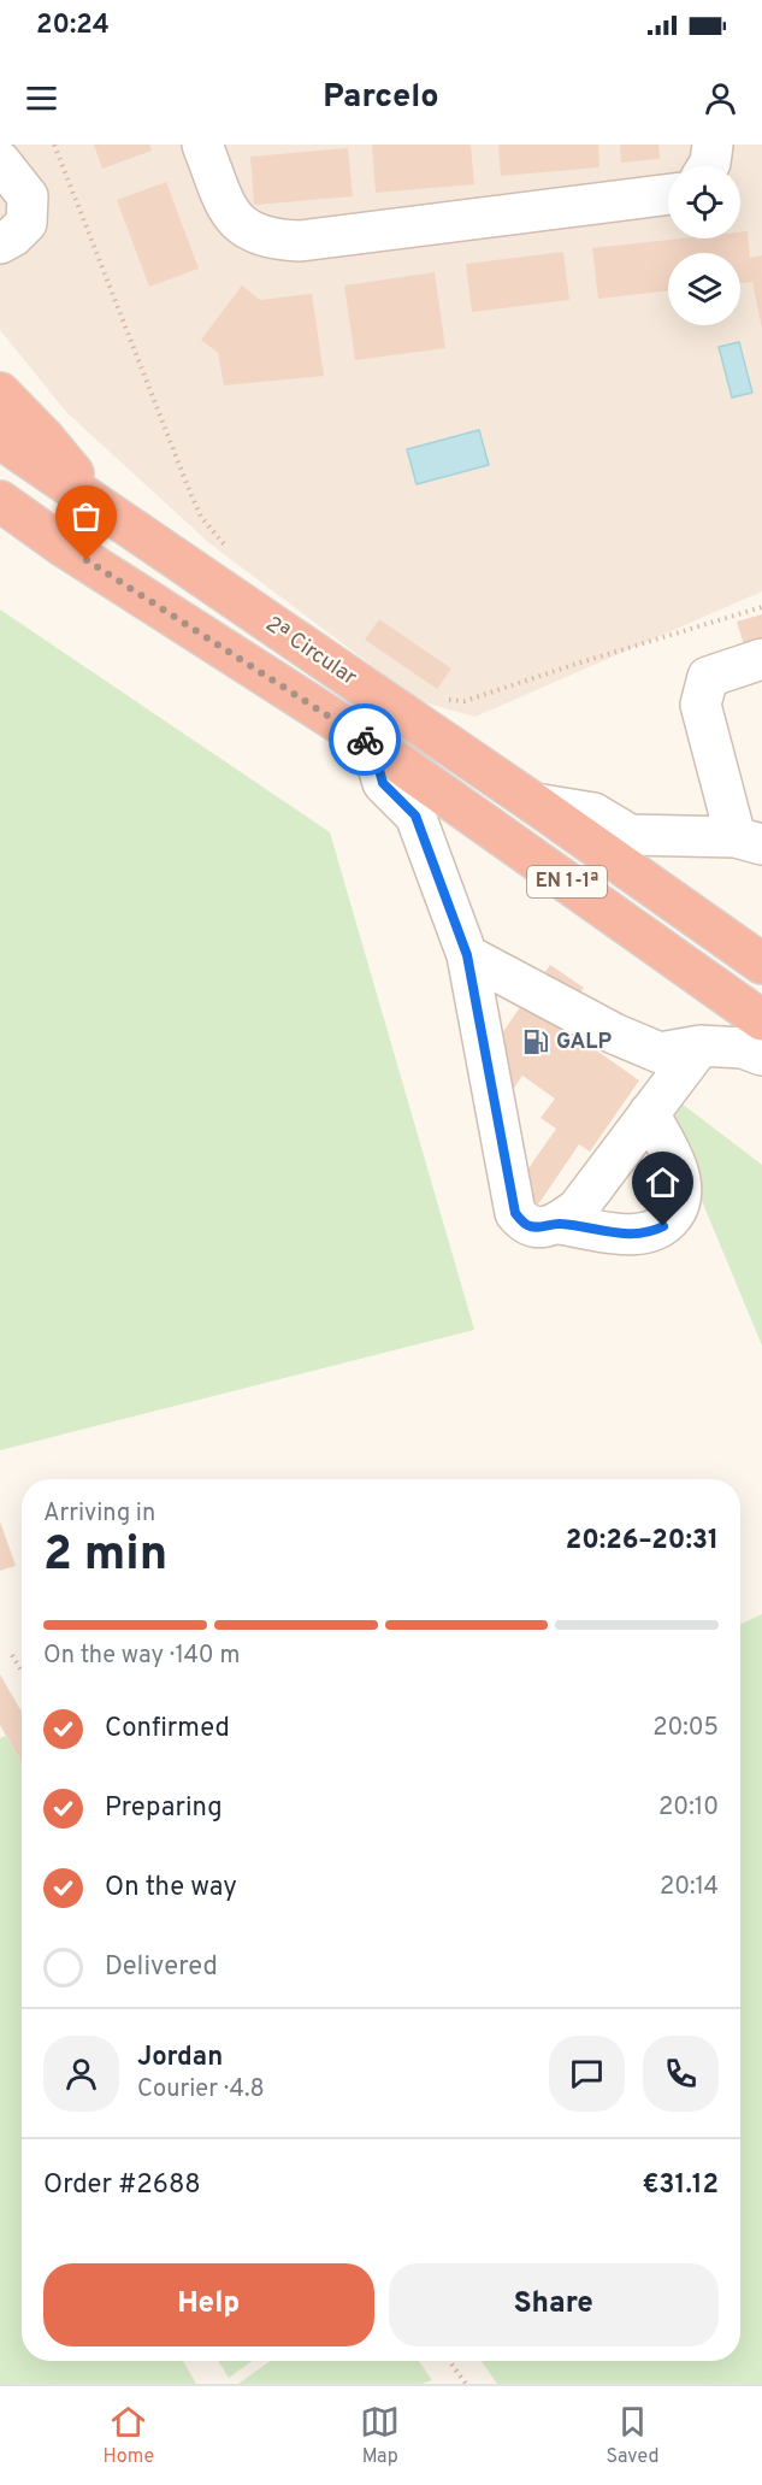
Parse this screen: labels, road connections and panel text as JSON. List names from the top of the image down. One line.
{"streets":{"highway":["2ª Circular","EN 1-1ª"]},"places":{"fuel station":["GALP"]},"page":{"status":"20:24","header":"Parcelo","heading":["2 min","Arriving in","20:26–20:31"],"panel":["Jordan","Courier · 4.8","Order #2688","€31.12"],"bar":"On the way · 140 m","list":[["Confirmed","20:05"],["Preparing","20:10"],["On the way","20:14"],"Delivered"],"buttons":["Help","Share"],"tabs":["Home","Map","Saved"]}}
